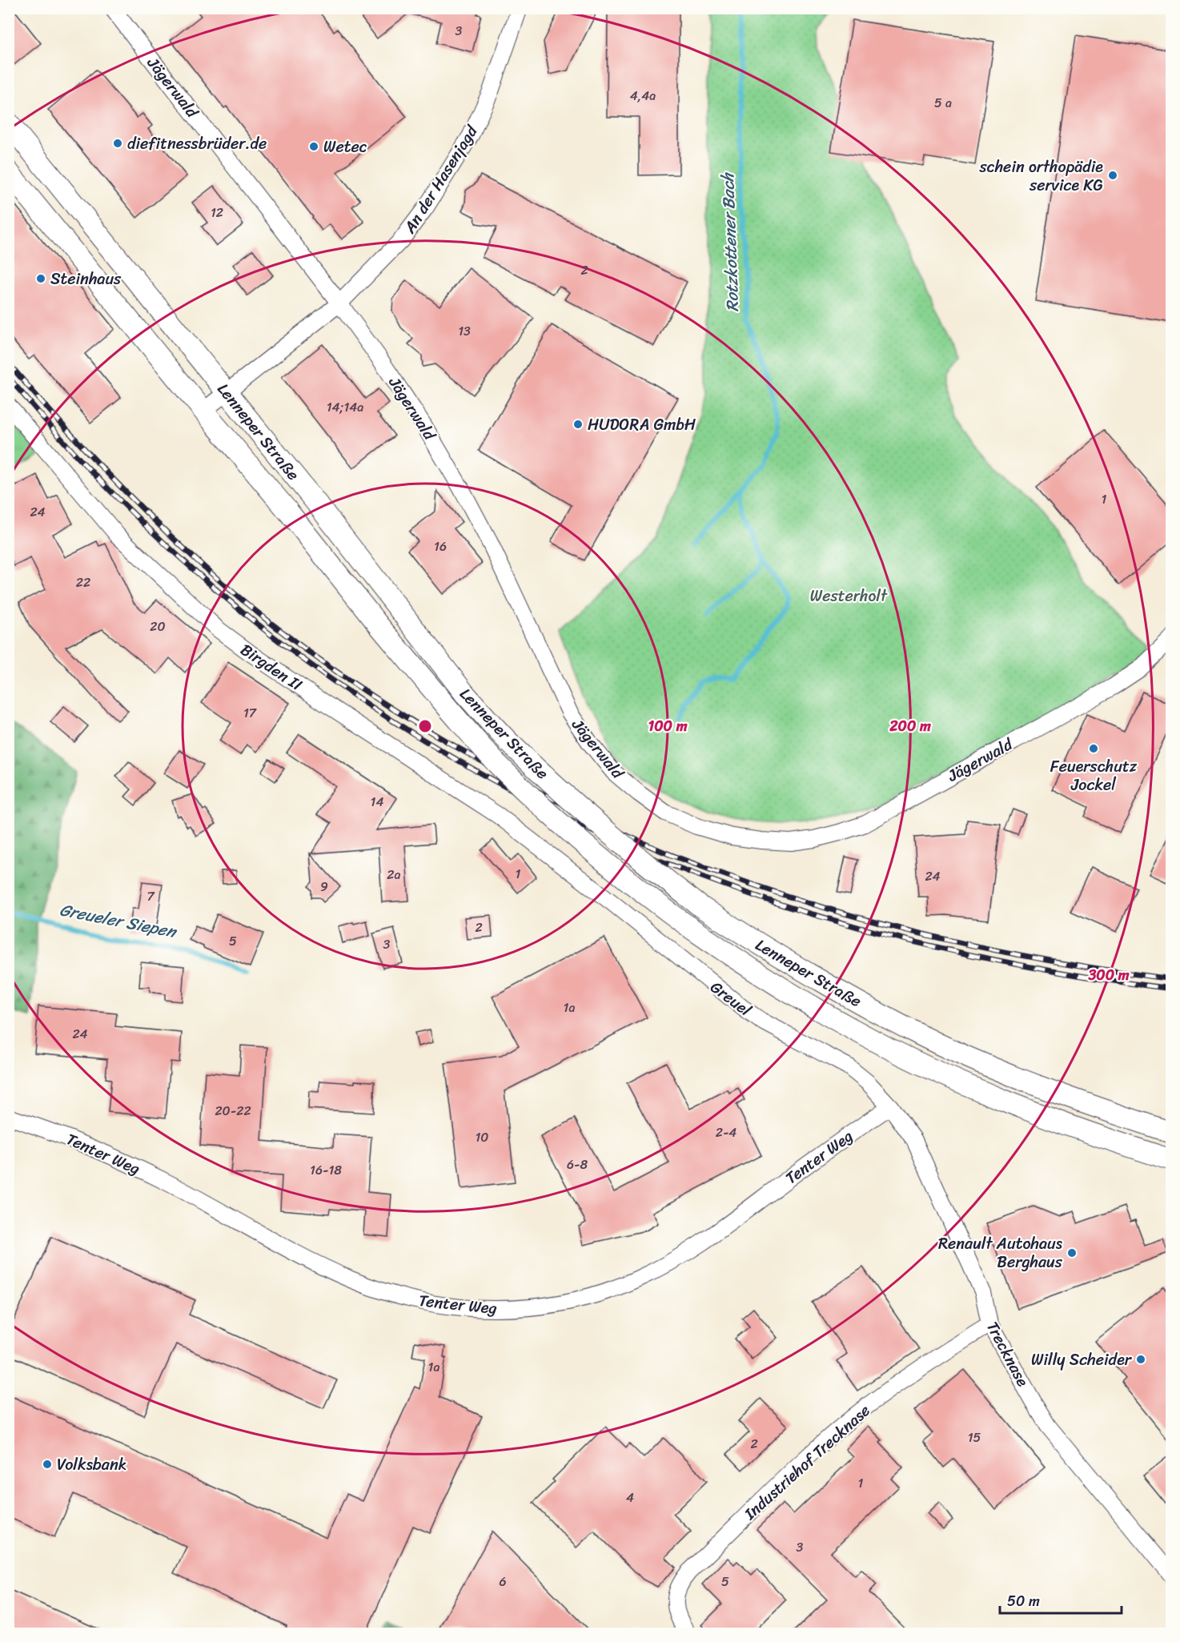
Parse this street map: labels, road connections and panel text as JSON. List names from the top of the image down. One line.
{"streets":{"main road":["Lenneper Straße"],"street":["Jägerwald","An der Hasenjagd","Birgden II","Greuel","Tenter Weg","Trecknase","Industriehof Trecknase"]},"crossings":[["Jägerwald","An der Hasenjagd"],["Birgden II","Greuel"],["Greuel","Tenter Weg"],["Greuel","Trecknase"],["Tenter Weg","Trecknase"],["Trecknase","Industriehof Trecknase"]],"water":["Rotzkottener Bach","Greueler Siepen"],"parks":["Westerholt"],"places":["diefitnessbrüder.de","Wetec","schein orthopädie service KG","Steinhaus","HUDORA GmbH","Feuerschutz Jockel","Renault Autohaus Berghaus","Willy Scheider","Volksbank"],"house_numbers":["3","4,4a","5 a","12","2","13","14;14a","1","24","16","22","20","17","14","1","2a","24","9","7","2","5","3","1a","24","20-22","2-4","10","6-8","16-18","1a","15","2","1","4","3","6","5"],"scale_bar":"50 m","rings":["100 m","200 m","300 m"]}
